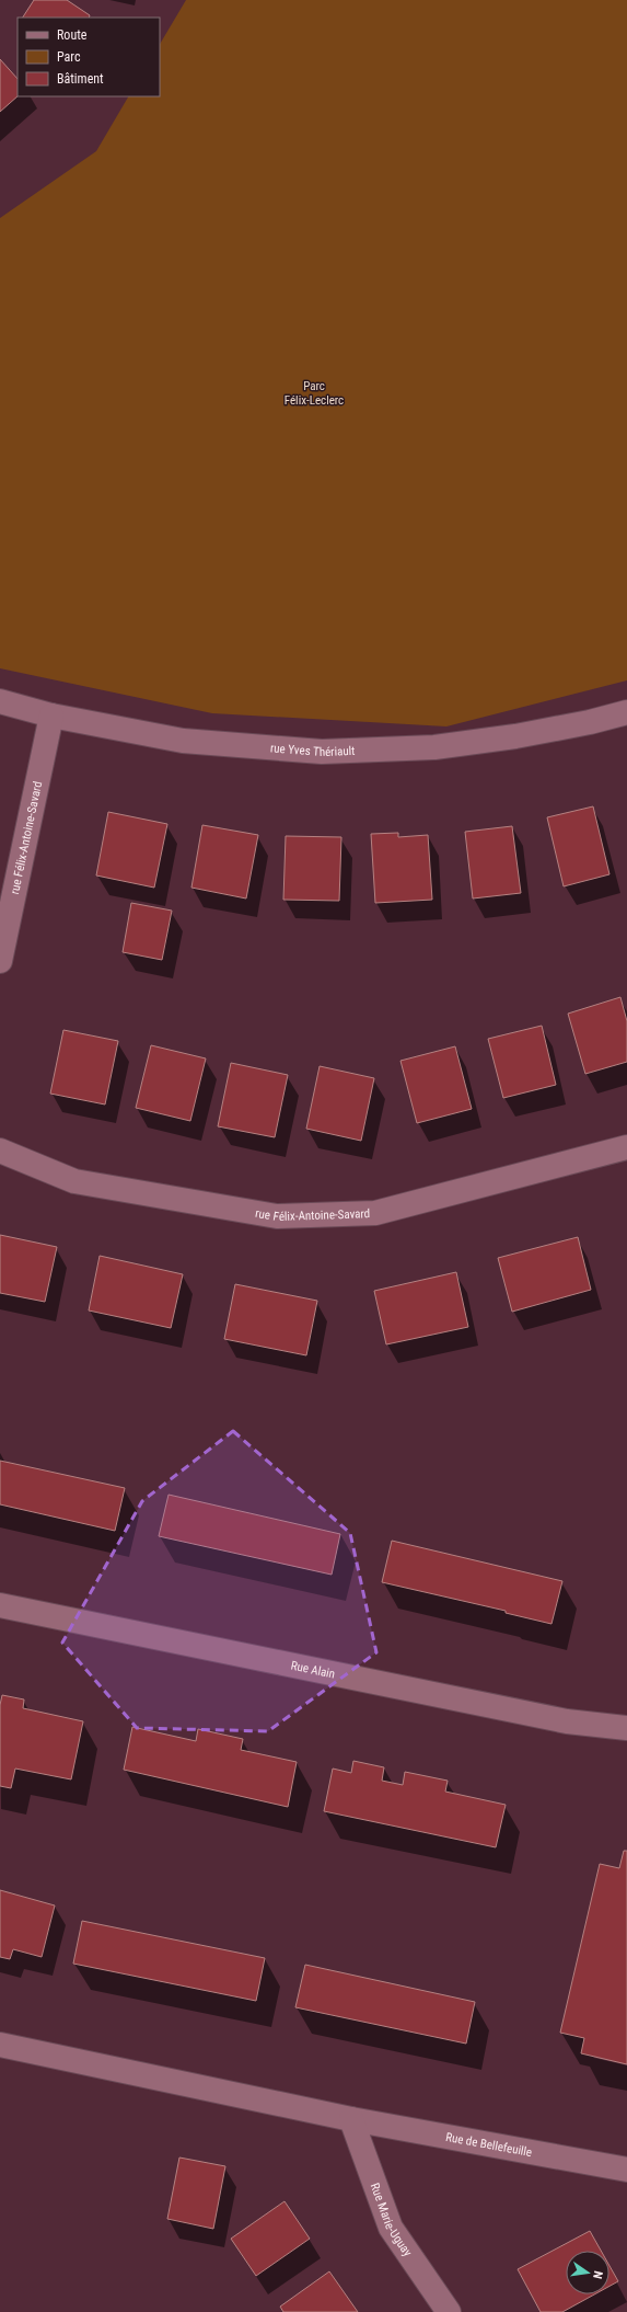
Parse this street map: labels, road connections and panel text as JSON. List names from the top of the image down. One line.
{"streets":{"street":["rue Yves Thériault","rue Félix-Antoine-Savard","Rue Alain","Rue de Bellefeuille","Rue Marie-Uguay"]},"crossings":[["rue Yves Thériault","rue Félix-Antoine-Savard"],["Rue de Bellefeuille","Rue Marie-Uguay"]],"parks":["Parc Félix-Leclerc"],"legend":["Route","Parc","Bâtiment"],"north":"right"}
